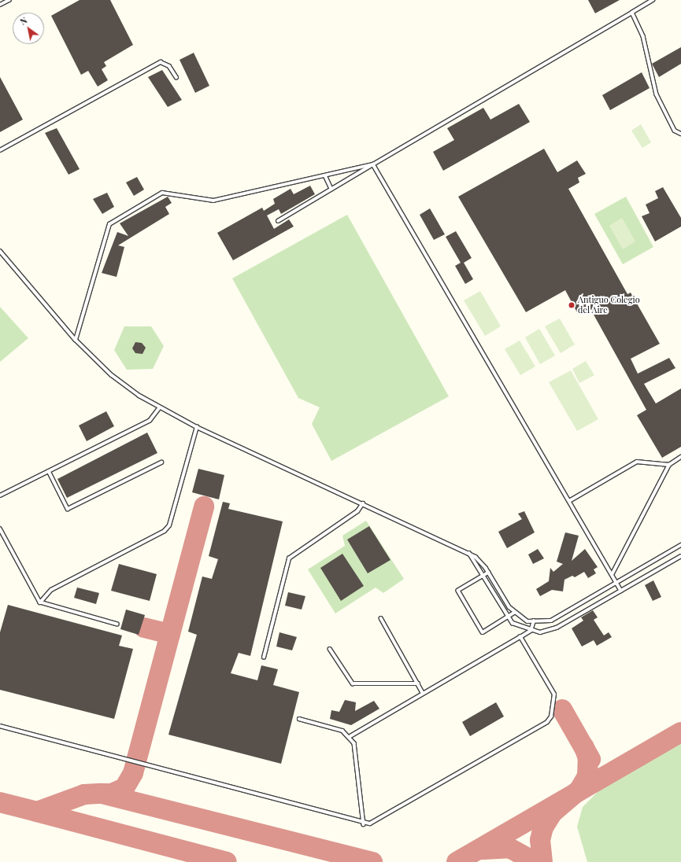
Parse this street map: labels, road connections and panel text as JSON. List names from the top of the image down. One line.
{"places":["Antiguo Colegio del Aire"],"north":"top left"}
